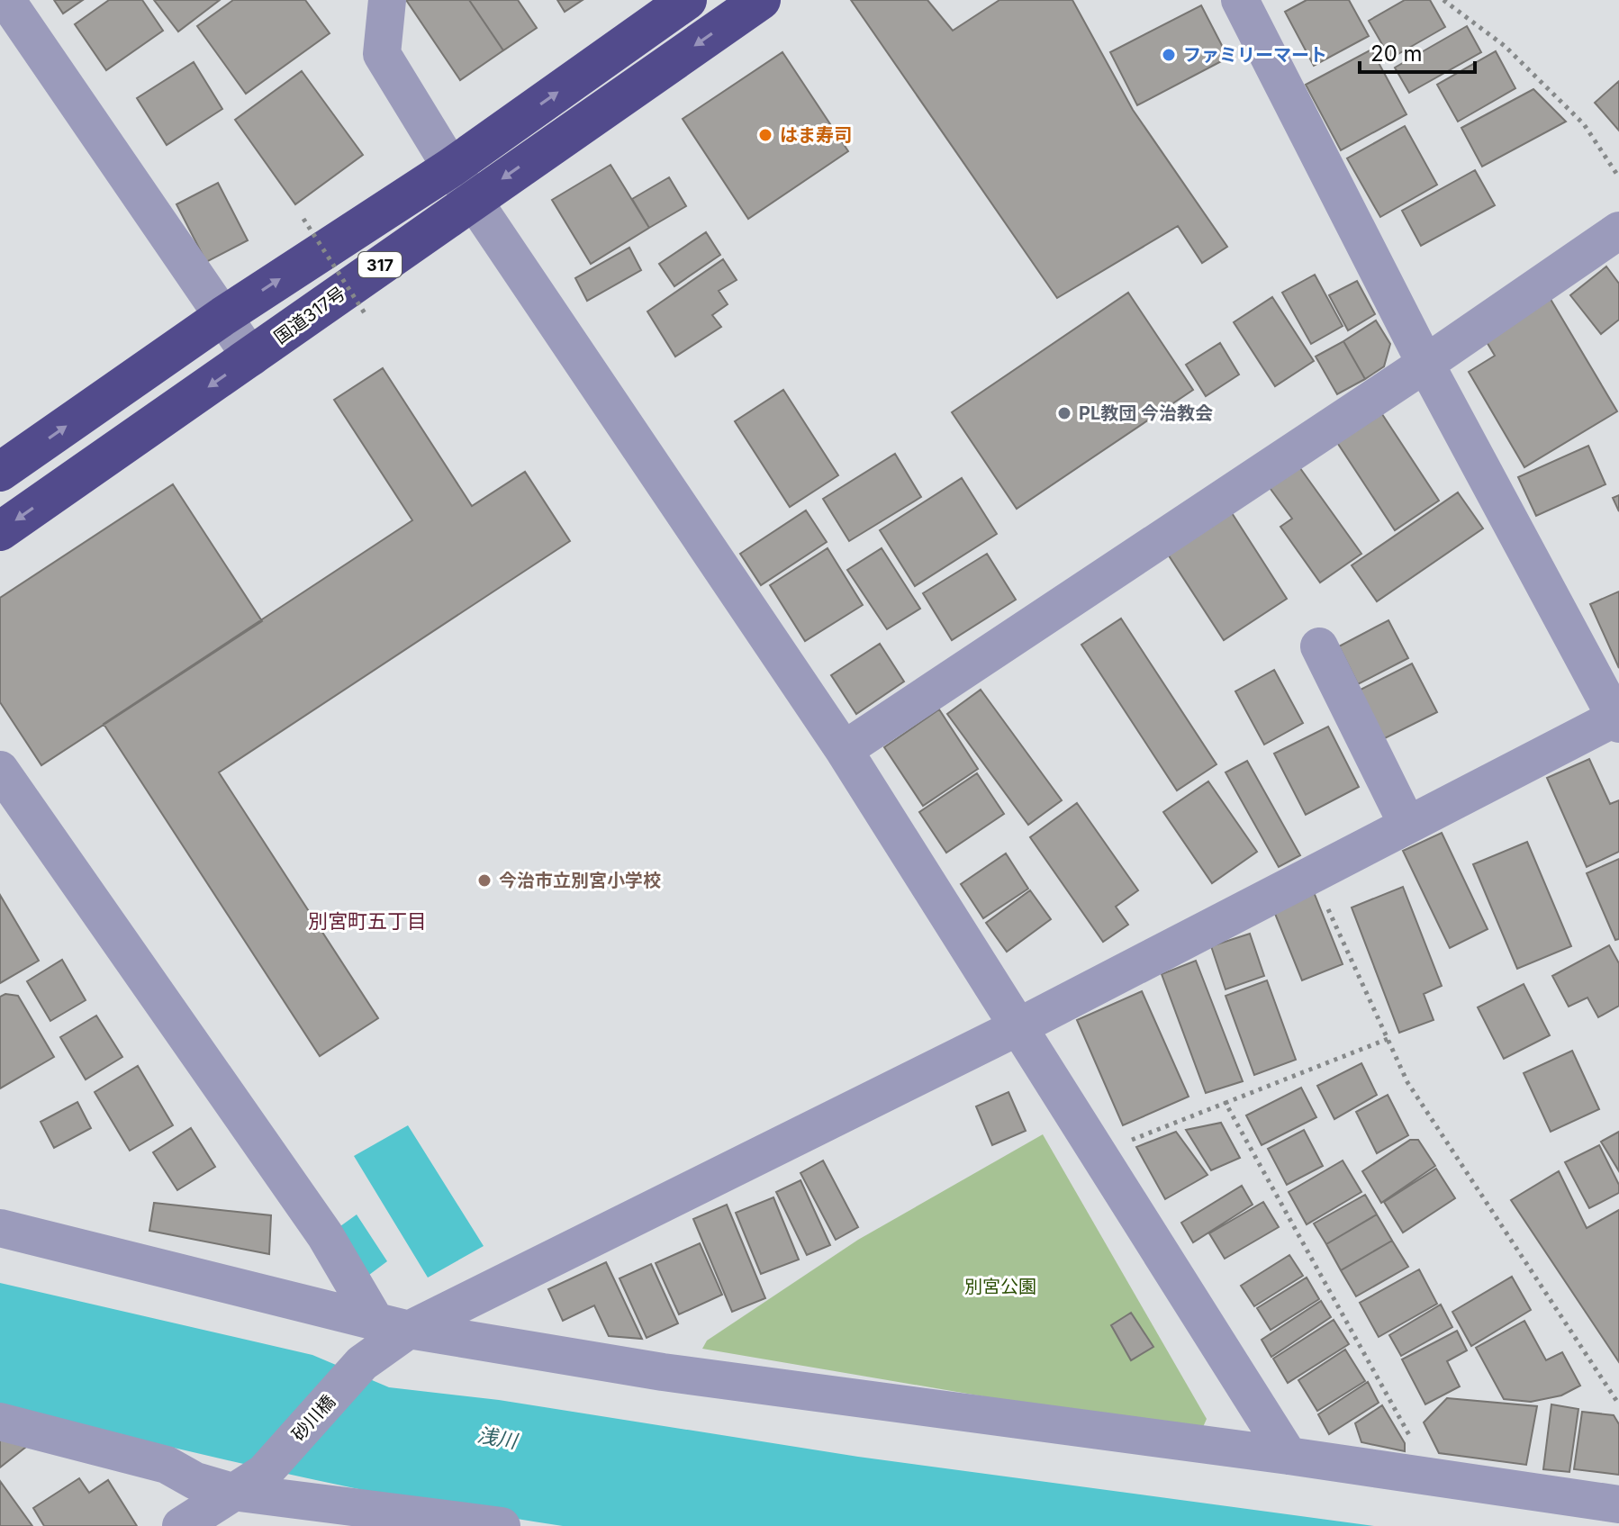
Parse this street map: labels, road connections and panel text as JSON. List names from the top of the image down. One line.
{"streets":{"highway":["317","国道317号"],"street":["砂川橋"]},"districts":["別宮町五丁目"],"water":["浅川"],"parks":["別宮公園"],"places":["ファミリーマート","はま寿司","PL教団 今治教会","今治市立別宮小学校"],"scale_bar":"20 m"}
